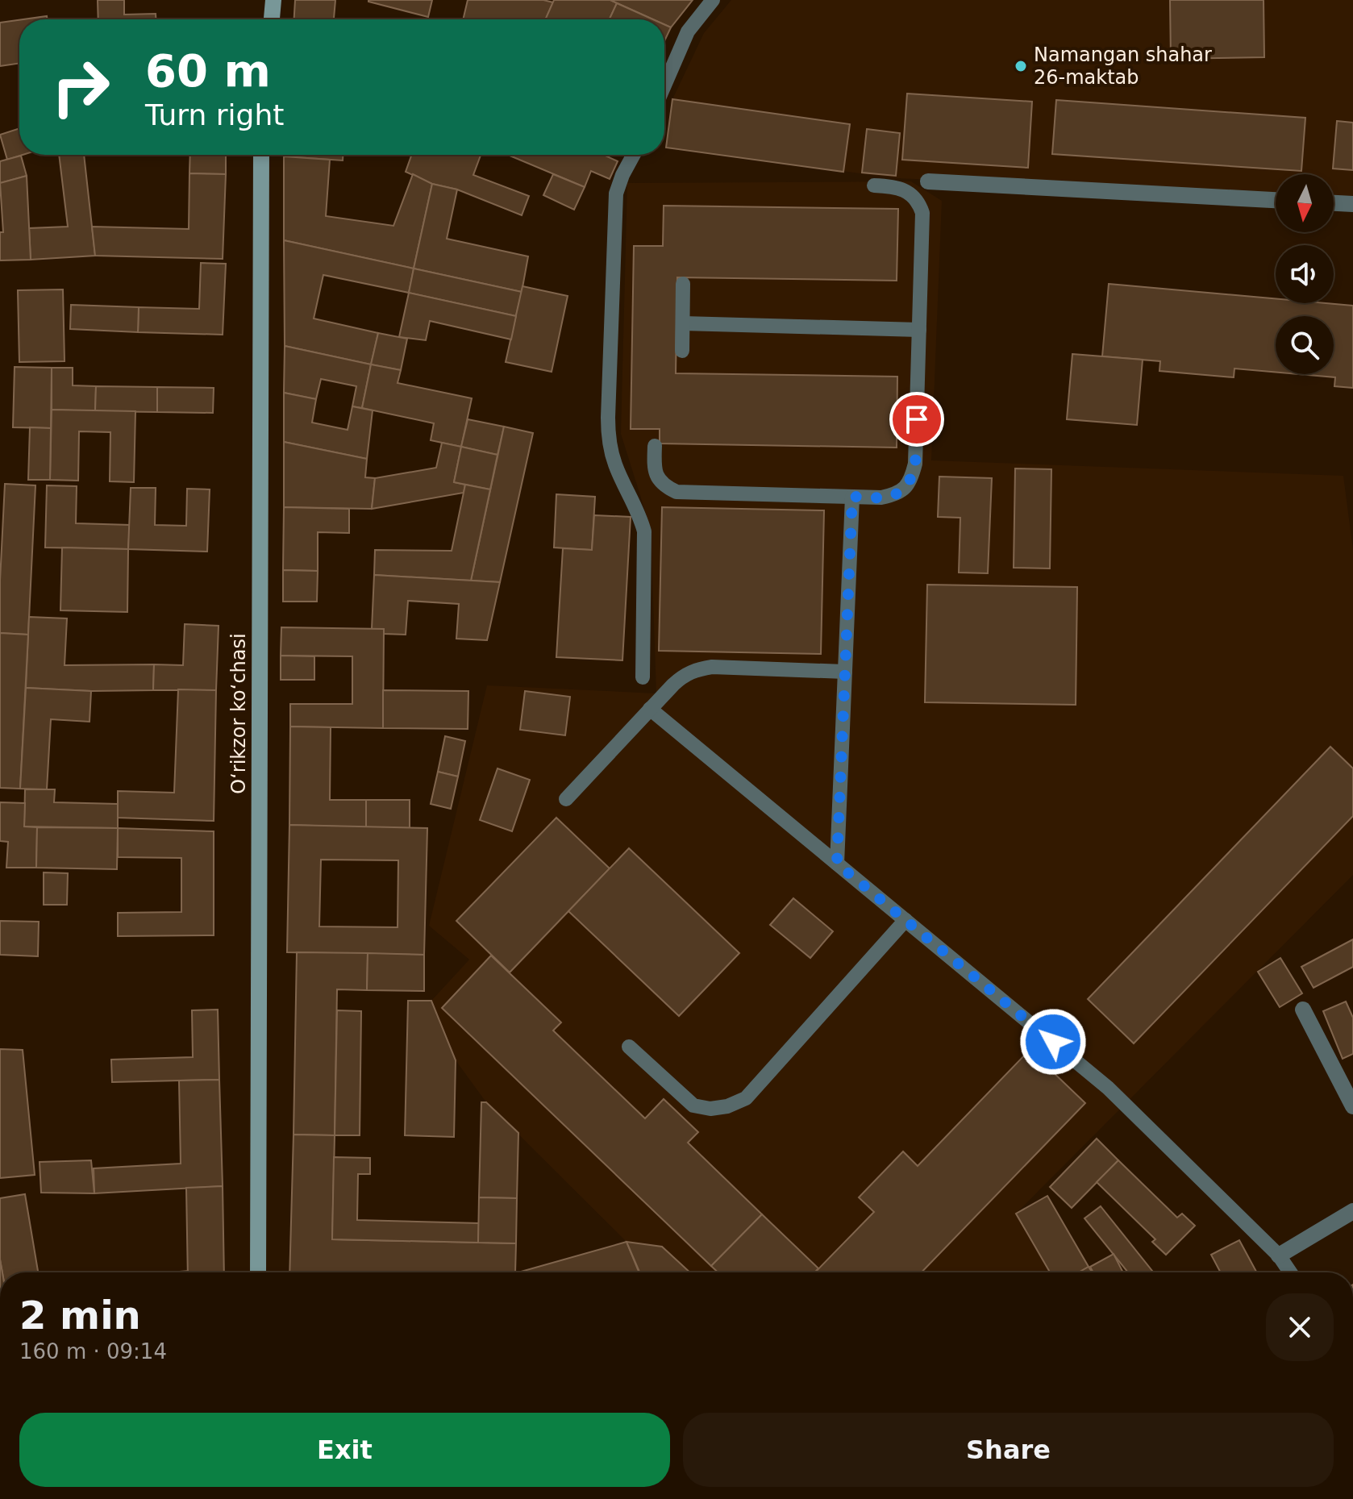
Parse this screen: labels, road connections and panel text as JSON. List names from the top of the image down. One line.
{"streets":{"main road":["Oʻrikzor koʻchasi"]},"places":["Namangan shahar 26-maktab"],"north":"bottom","page":{"turn":["60 m","Turn right"],"heading":["2 min","160 m · 09:14"],"buttons":["Exit","Share"]}}
